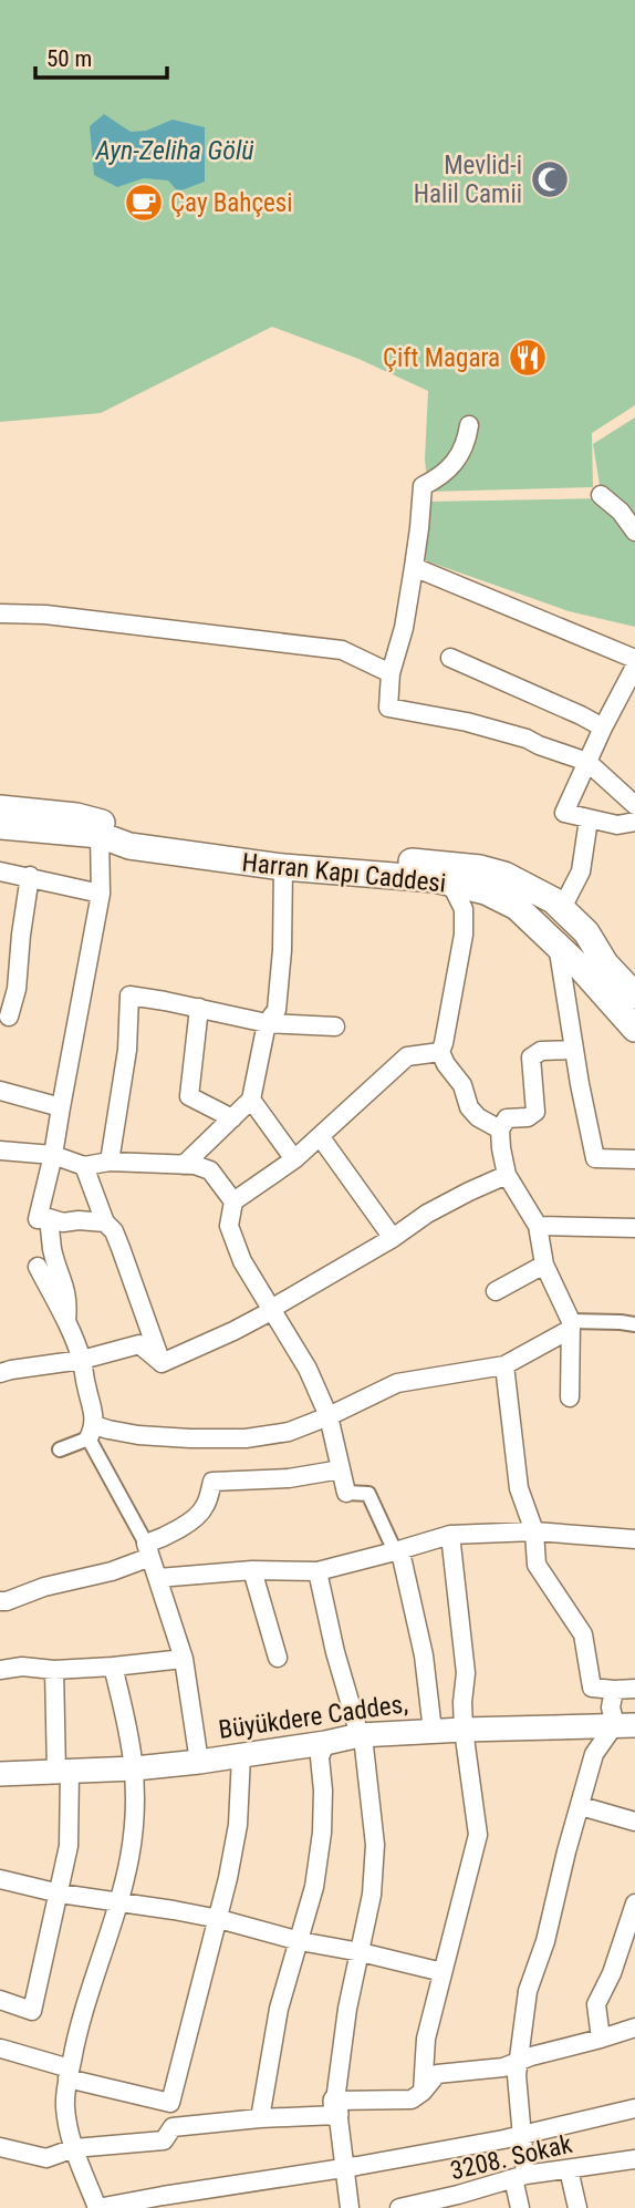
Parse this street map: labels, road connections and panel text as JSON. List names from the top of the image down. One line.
{"streets":{"main road":["Harran Kapı Caddesi"],"street":["Büyükdere Caddes,","3208. Sokak"]},"water":["Ayn-Zeliha Gölü"],"places":{"mosque":["Mevlid-i Halil Camii"],"cafe":["Çay Bahçesi"],"restaurant":["Çift Magara"]},"scale_bar":"50 m"}
